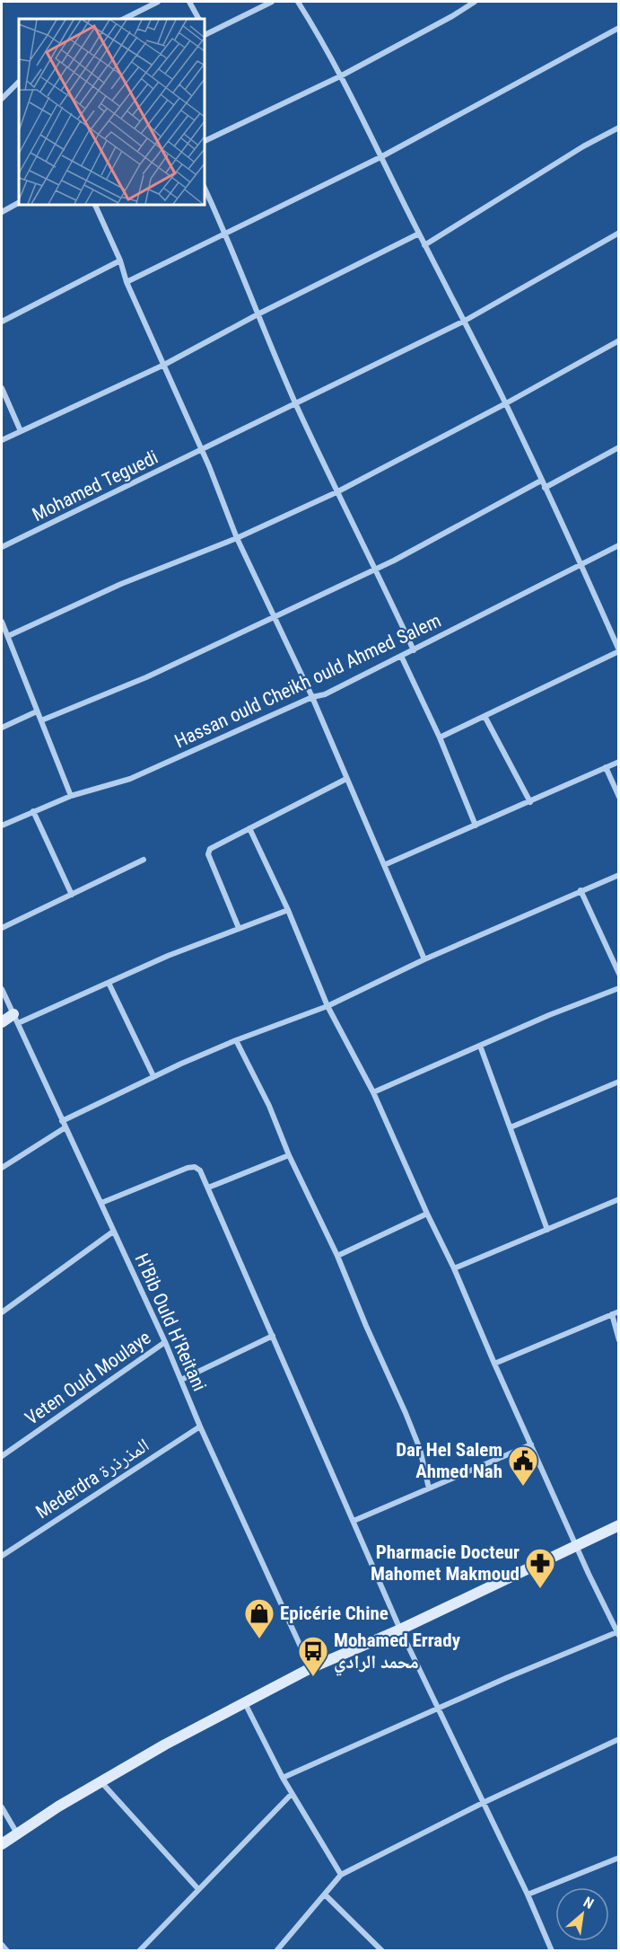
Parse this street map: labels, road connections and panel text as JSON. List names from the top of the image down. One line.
{"streets":{"street":["Mohamed Teguedi","Hassan ould Cheikh ould Ahmed Salem","H'Bib Ould H'Reitani","Veten Ould Moulaye","Mederdra المذرذرة"]},"crossings":[["H'Bib Ould H'Reitani","Veten Ould Moulaye"],["H'Bib Ould H'Reitani","Mederdra المذرذرة"]],"places":{"public building":["Dar Hel Salem Ahmed Nah"],"pharmacy":["Pharmacie Docteur Mahomet Makmoud"],"shop":["Epicérie Chine"],"bus stop":["Mohamed Errady محمد الرادي"]},"north":"top right"}
